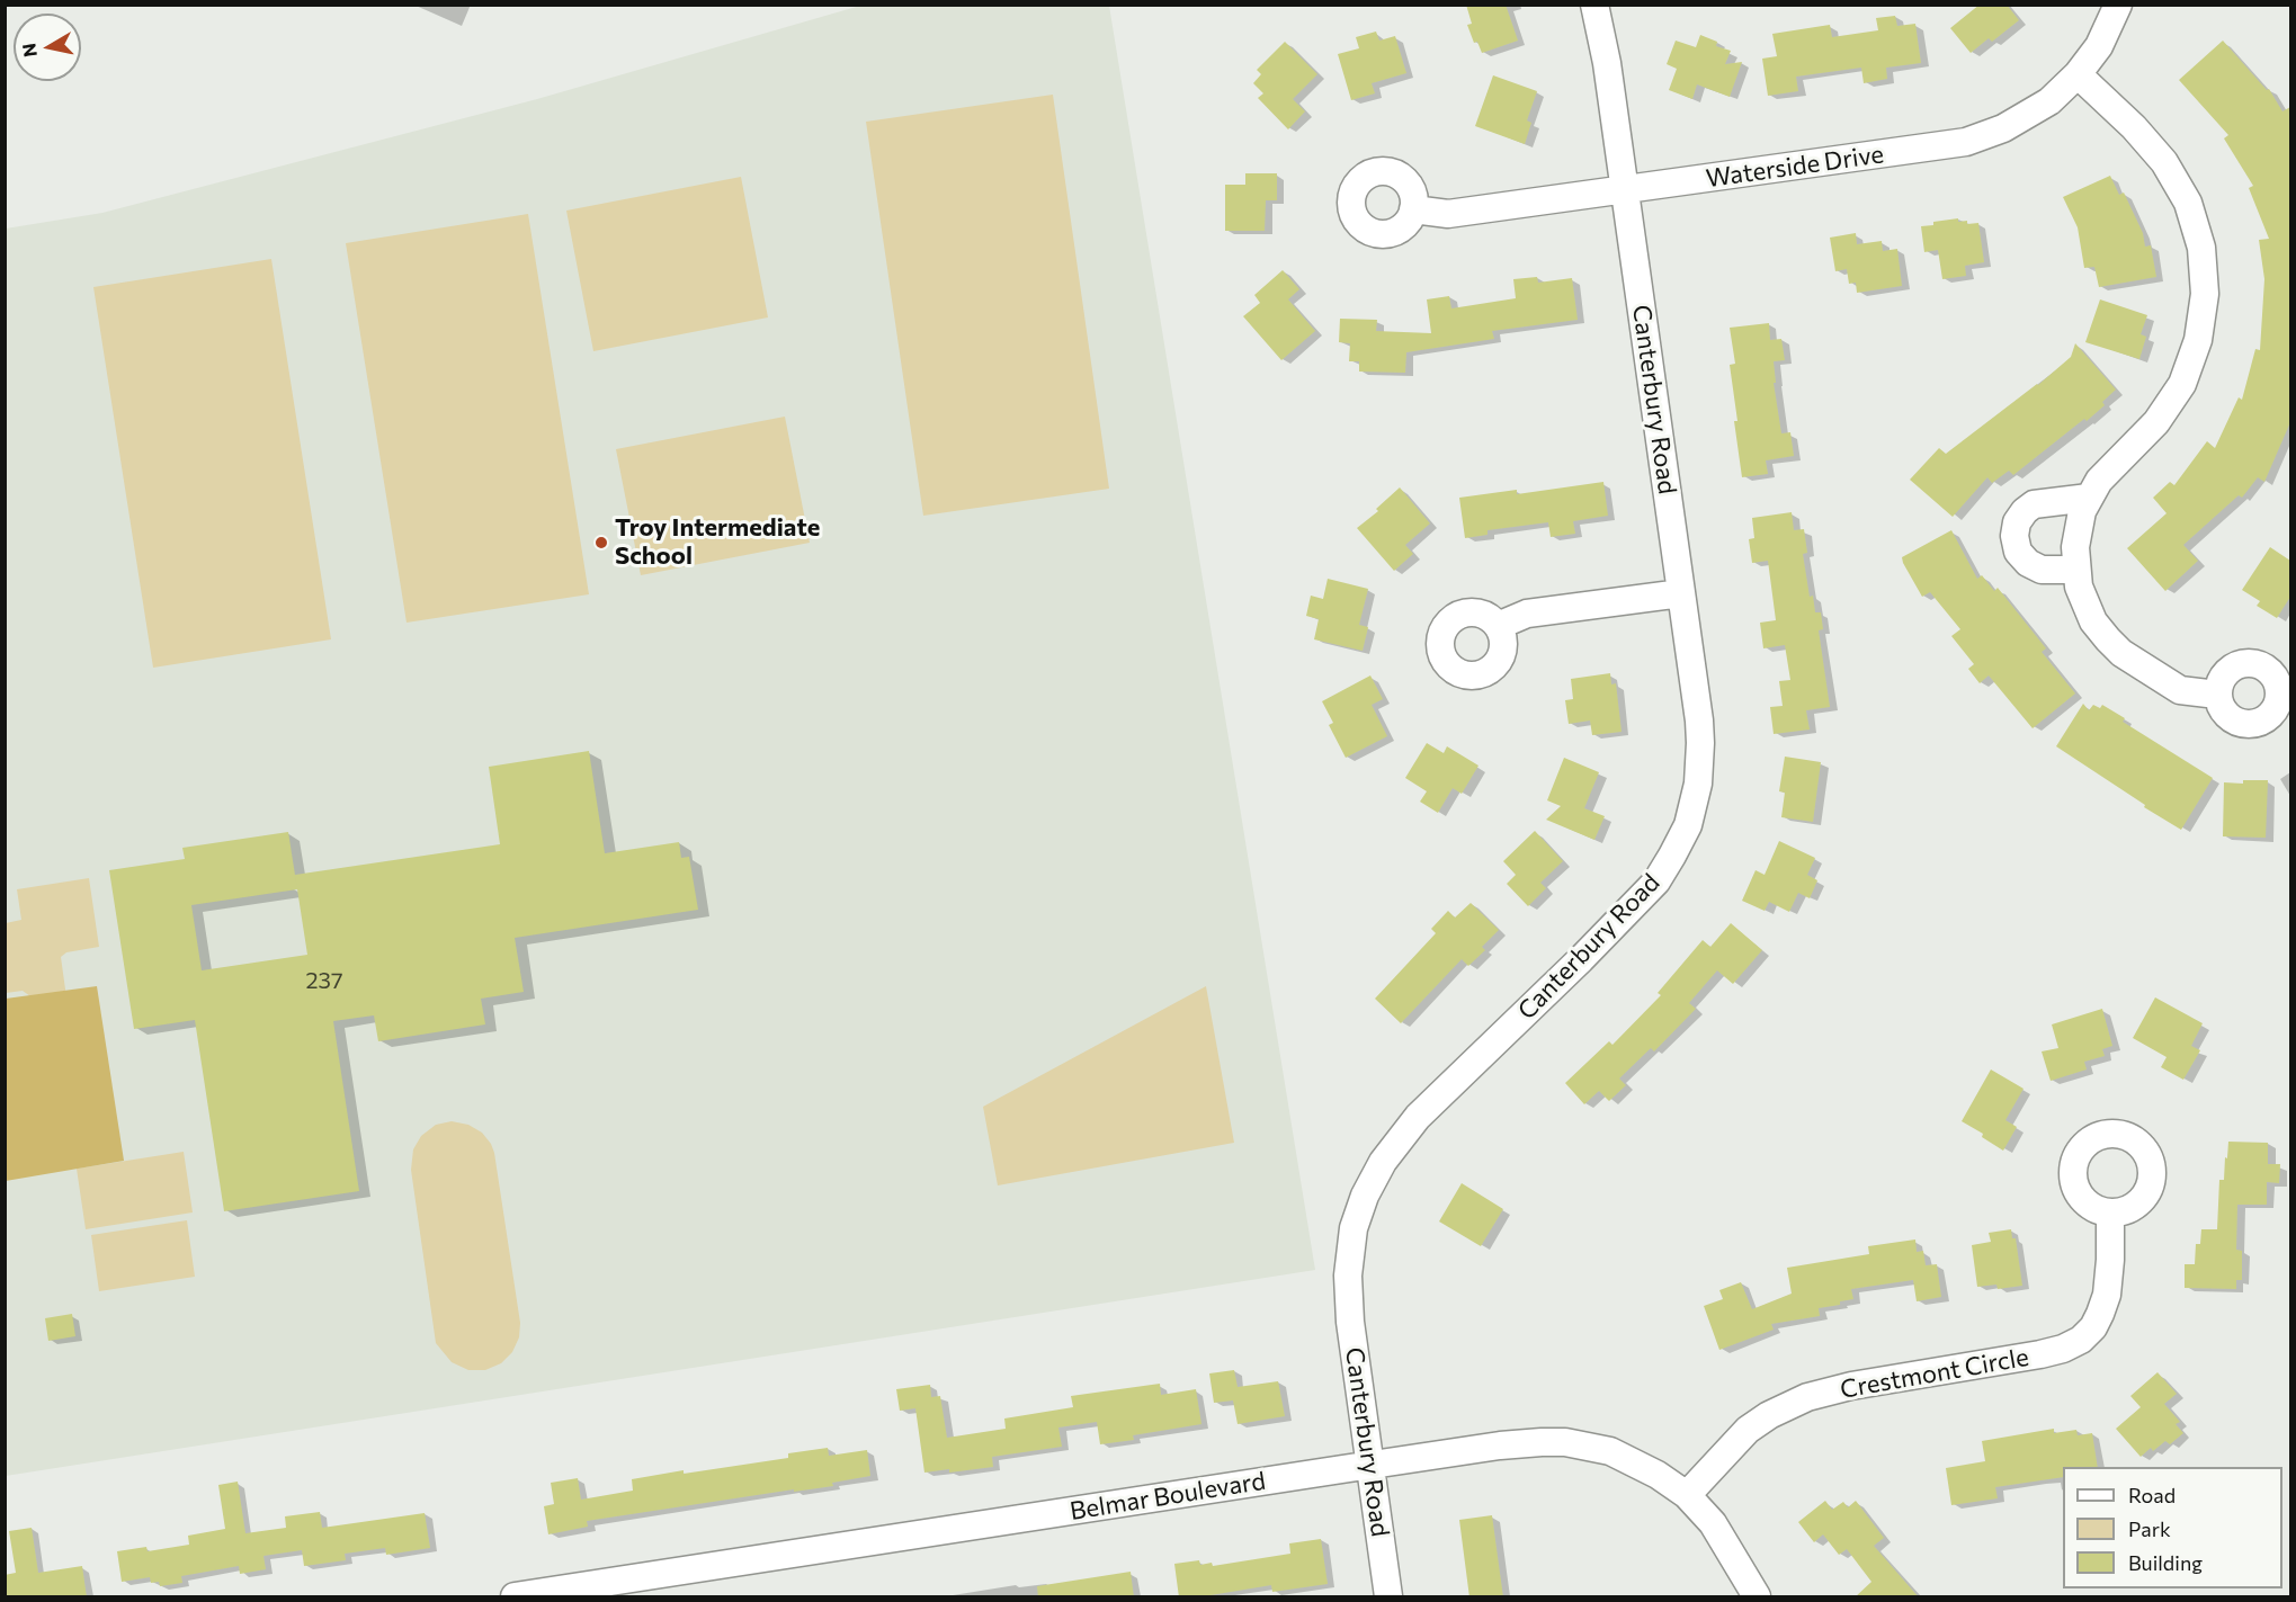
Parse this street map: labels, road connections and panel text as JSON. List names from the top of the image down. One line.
{"streets":{"street":["Waterside Drive","Canterbury Road","Crestmont Circle","Belmar Boulevard"]},"crossings":[["Waterside Drive","Canterbury Road"],["Canterbury Road","Belmar Boulevard"],["Crestmont Circle","Belmar Boulevard"]],"places":["Troy Intermediate School"],"house_numbers":["237"],"legend":["Road","Park","Building"],"north":"left"}
